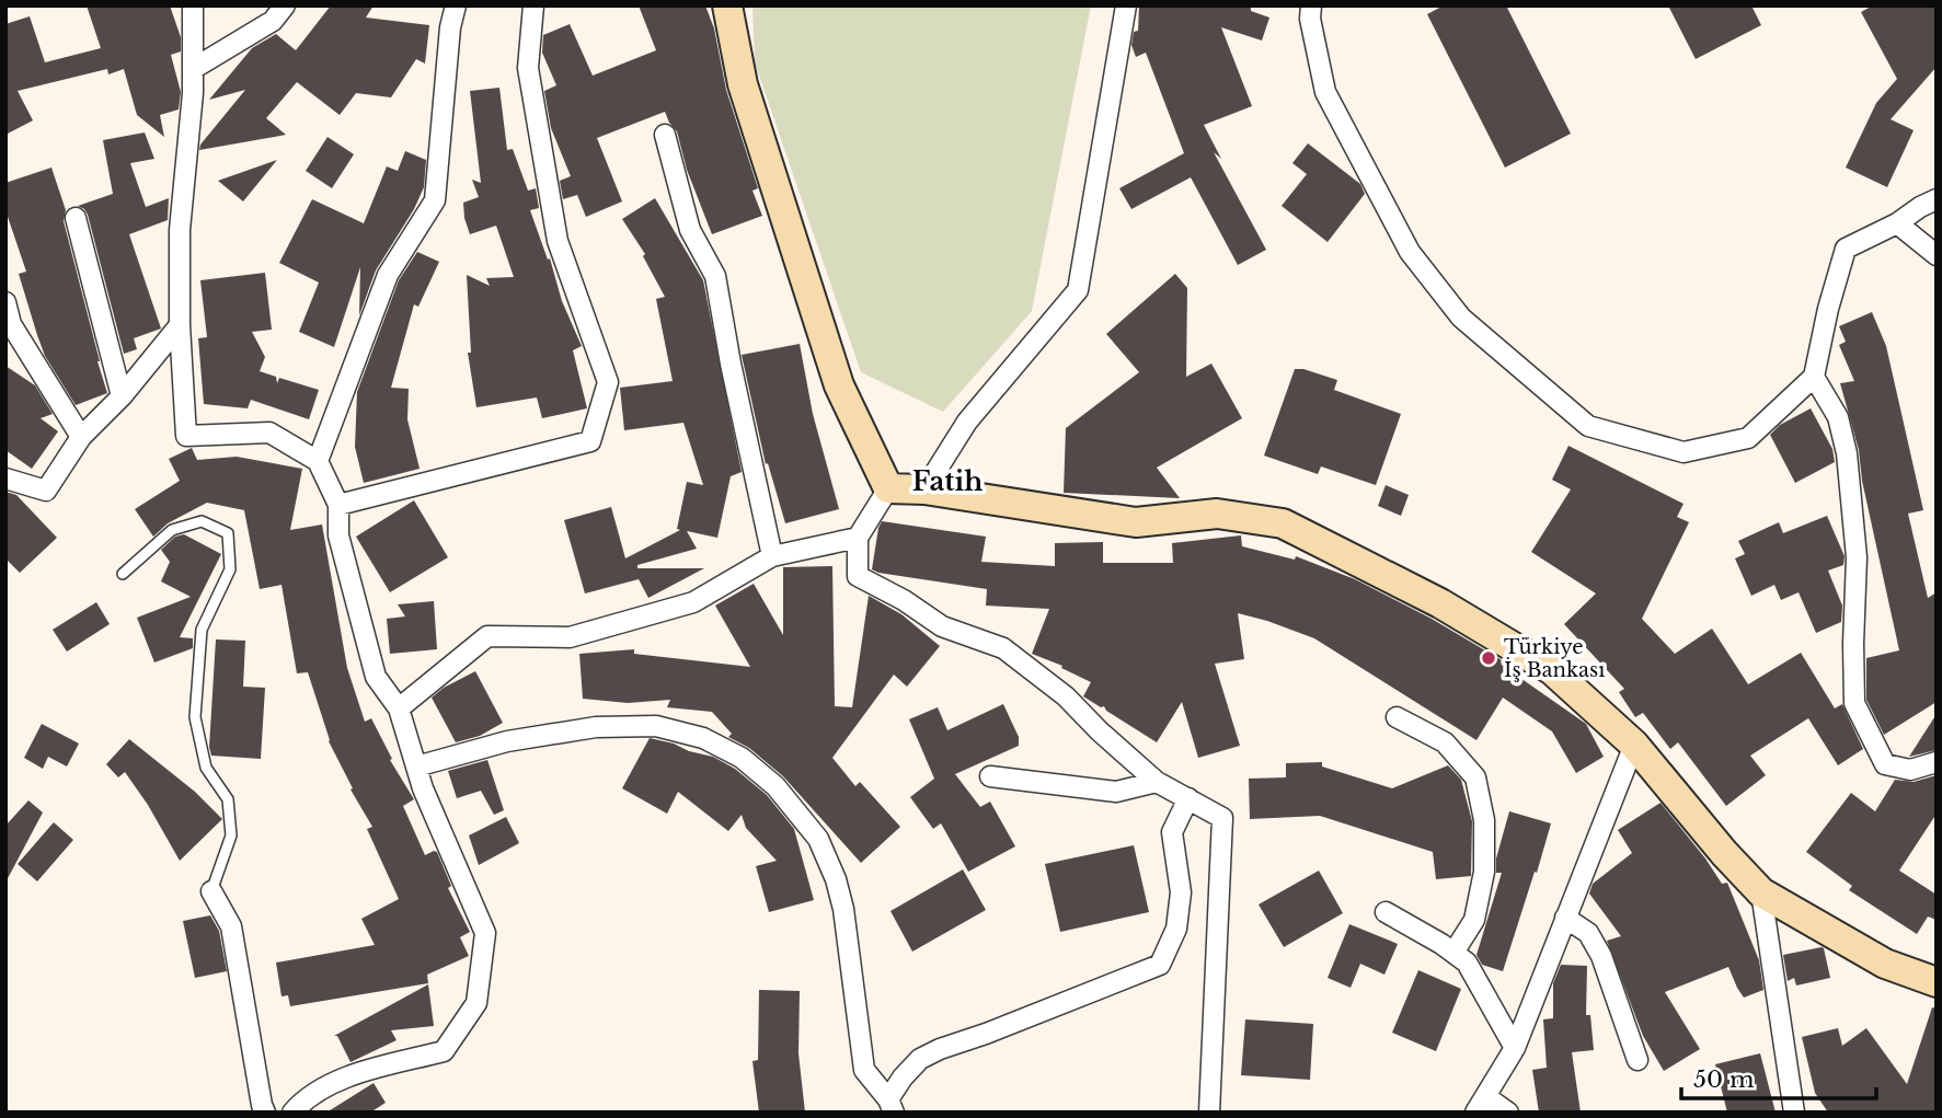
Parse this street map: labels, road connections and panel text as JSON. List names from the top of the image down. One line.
{"districts":["Fatih"],"places":["Türkiye İş Bankası"],"scale_bar":"50 m"}
